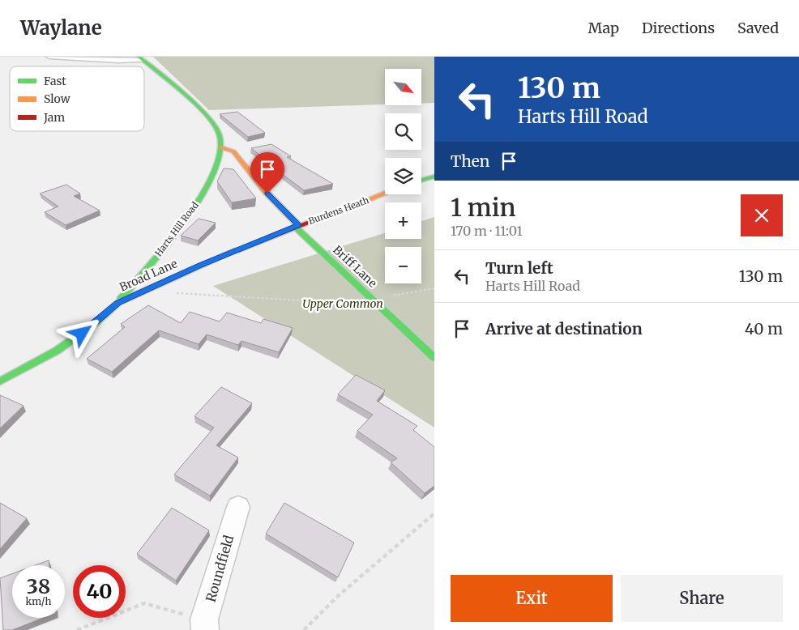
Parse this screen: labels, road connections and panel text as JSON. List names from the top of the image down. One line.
{"streets":{"street":["Burdens Heath","Harts Hill Road","Briff Lane","Broad Lane","Roundfield"]},"crossings":[["Burdens Heath","Briff Lane"],["Burdens Heath","Broad Lane"],["Harts Hill Road","Broad Lane"],["Briff Lane","Broad Lane"]],"parks":["Upper Common"],"legend":["Fast","Slow","Jam"],"north":"bottom right","page":{"header":"Waylane","nav":["Map","Directions","Saved"],"turn":["130 m","Harts Hill Road"],"map_buttons":["+","−"],"then":"Then","heading":["1 min","170 m · 11:01"],"list":[{"name":"Turn left","note":"Harts Hill Road","value":"130 m"},{"name":"Arrive at destination","value":"40 m"}],"speed":"38 km/h","limit":"40","buttons":["Exit","Share"]}}
